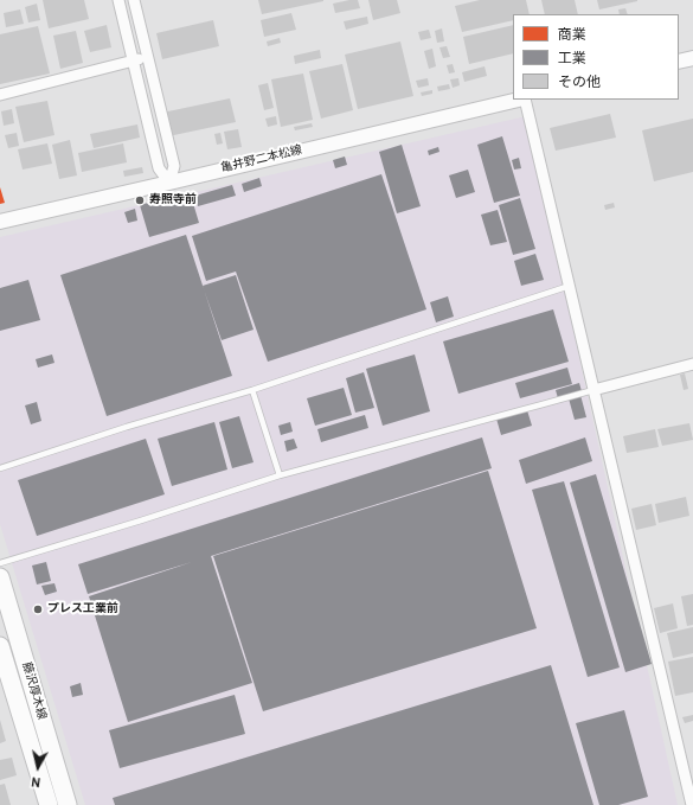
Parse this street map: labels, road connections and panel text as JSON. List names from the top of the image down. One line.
{"streets":{"main road":["藤沢厚木線"],"street":["亀井野二本松線"]},"places":["寿照寺前","プレス工業前"],"legend":["商業","工業","その他"],"north":"bottom"}
